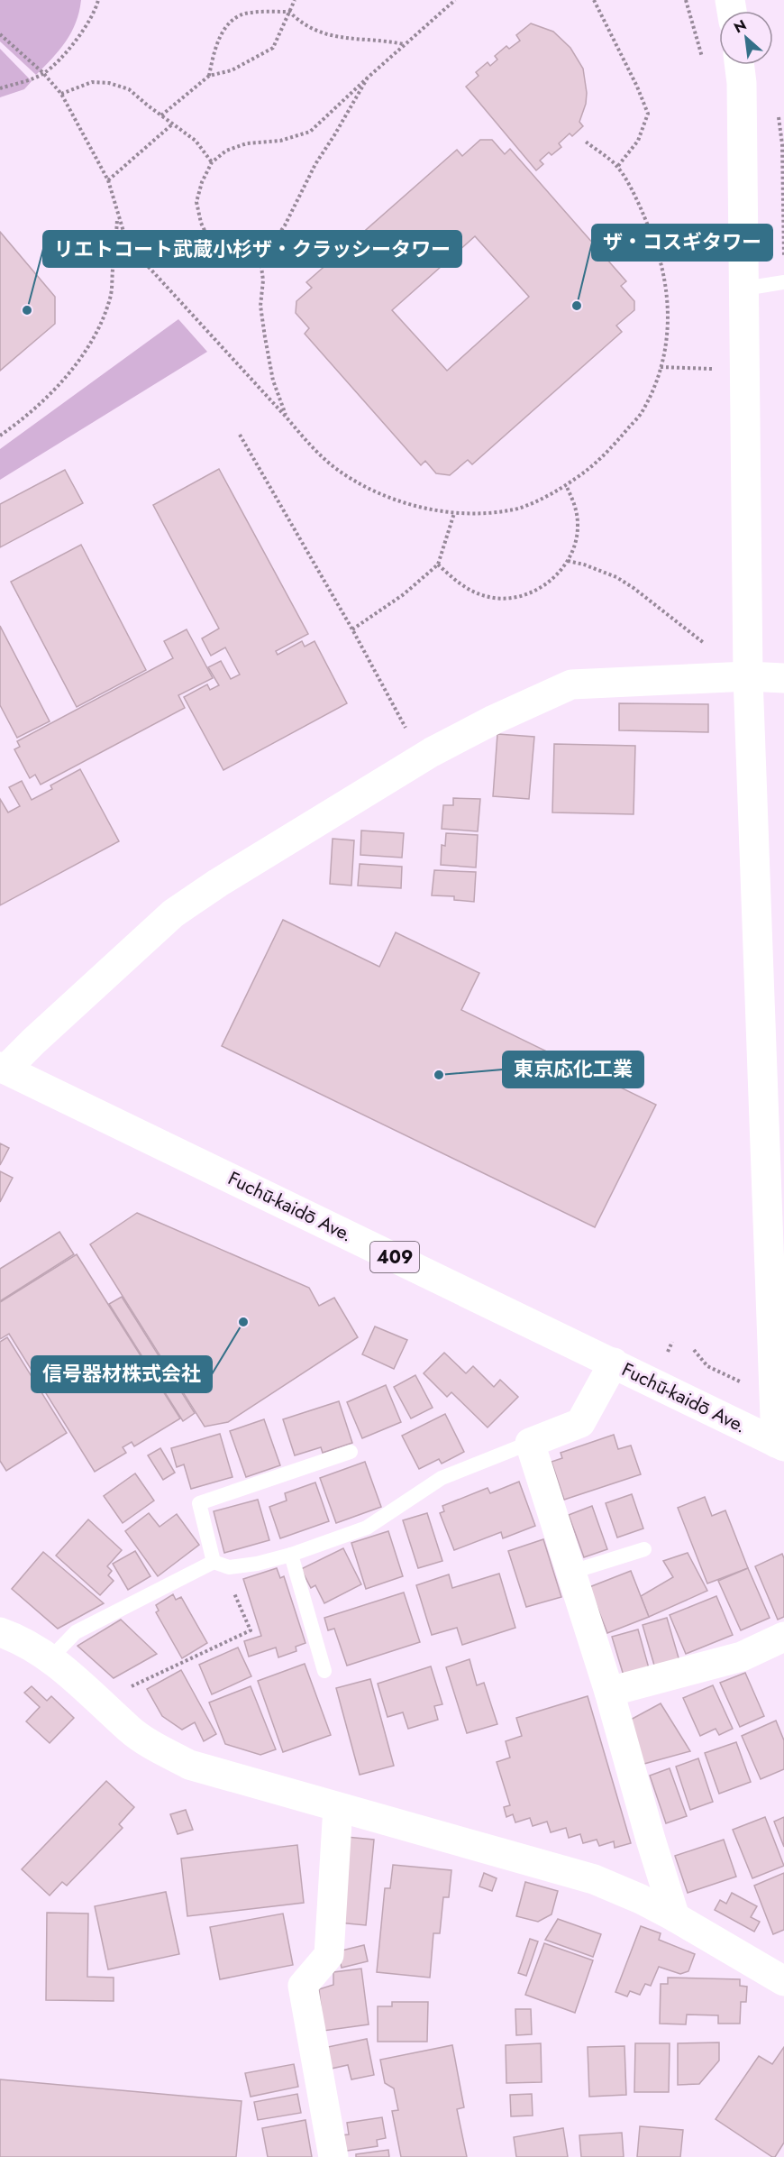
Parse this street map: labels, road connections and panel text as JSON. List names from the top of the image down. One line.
{"streets":{"main road":["Fuchū-kaidō Ave.","409"]},"places":["ザ・コスギタワー","リエトコート武蔵小杉ザ・クラッシータワー","東京応化工業","信号器材株式会社"],"north":"top left"}
